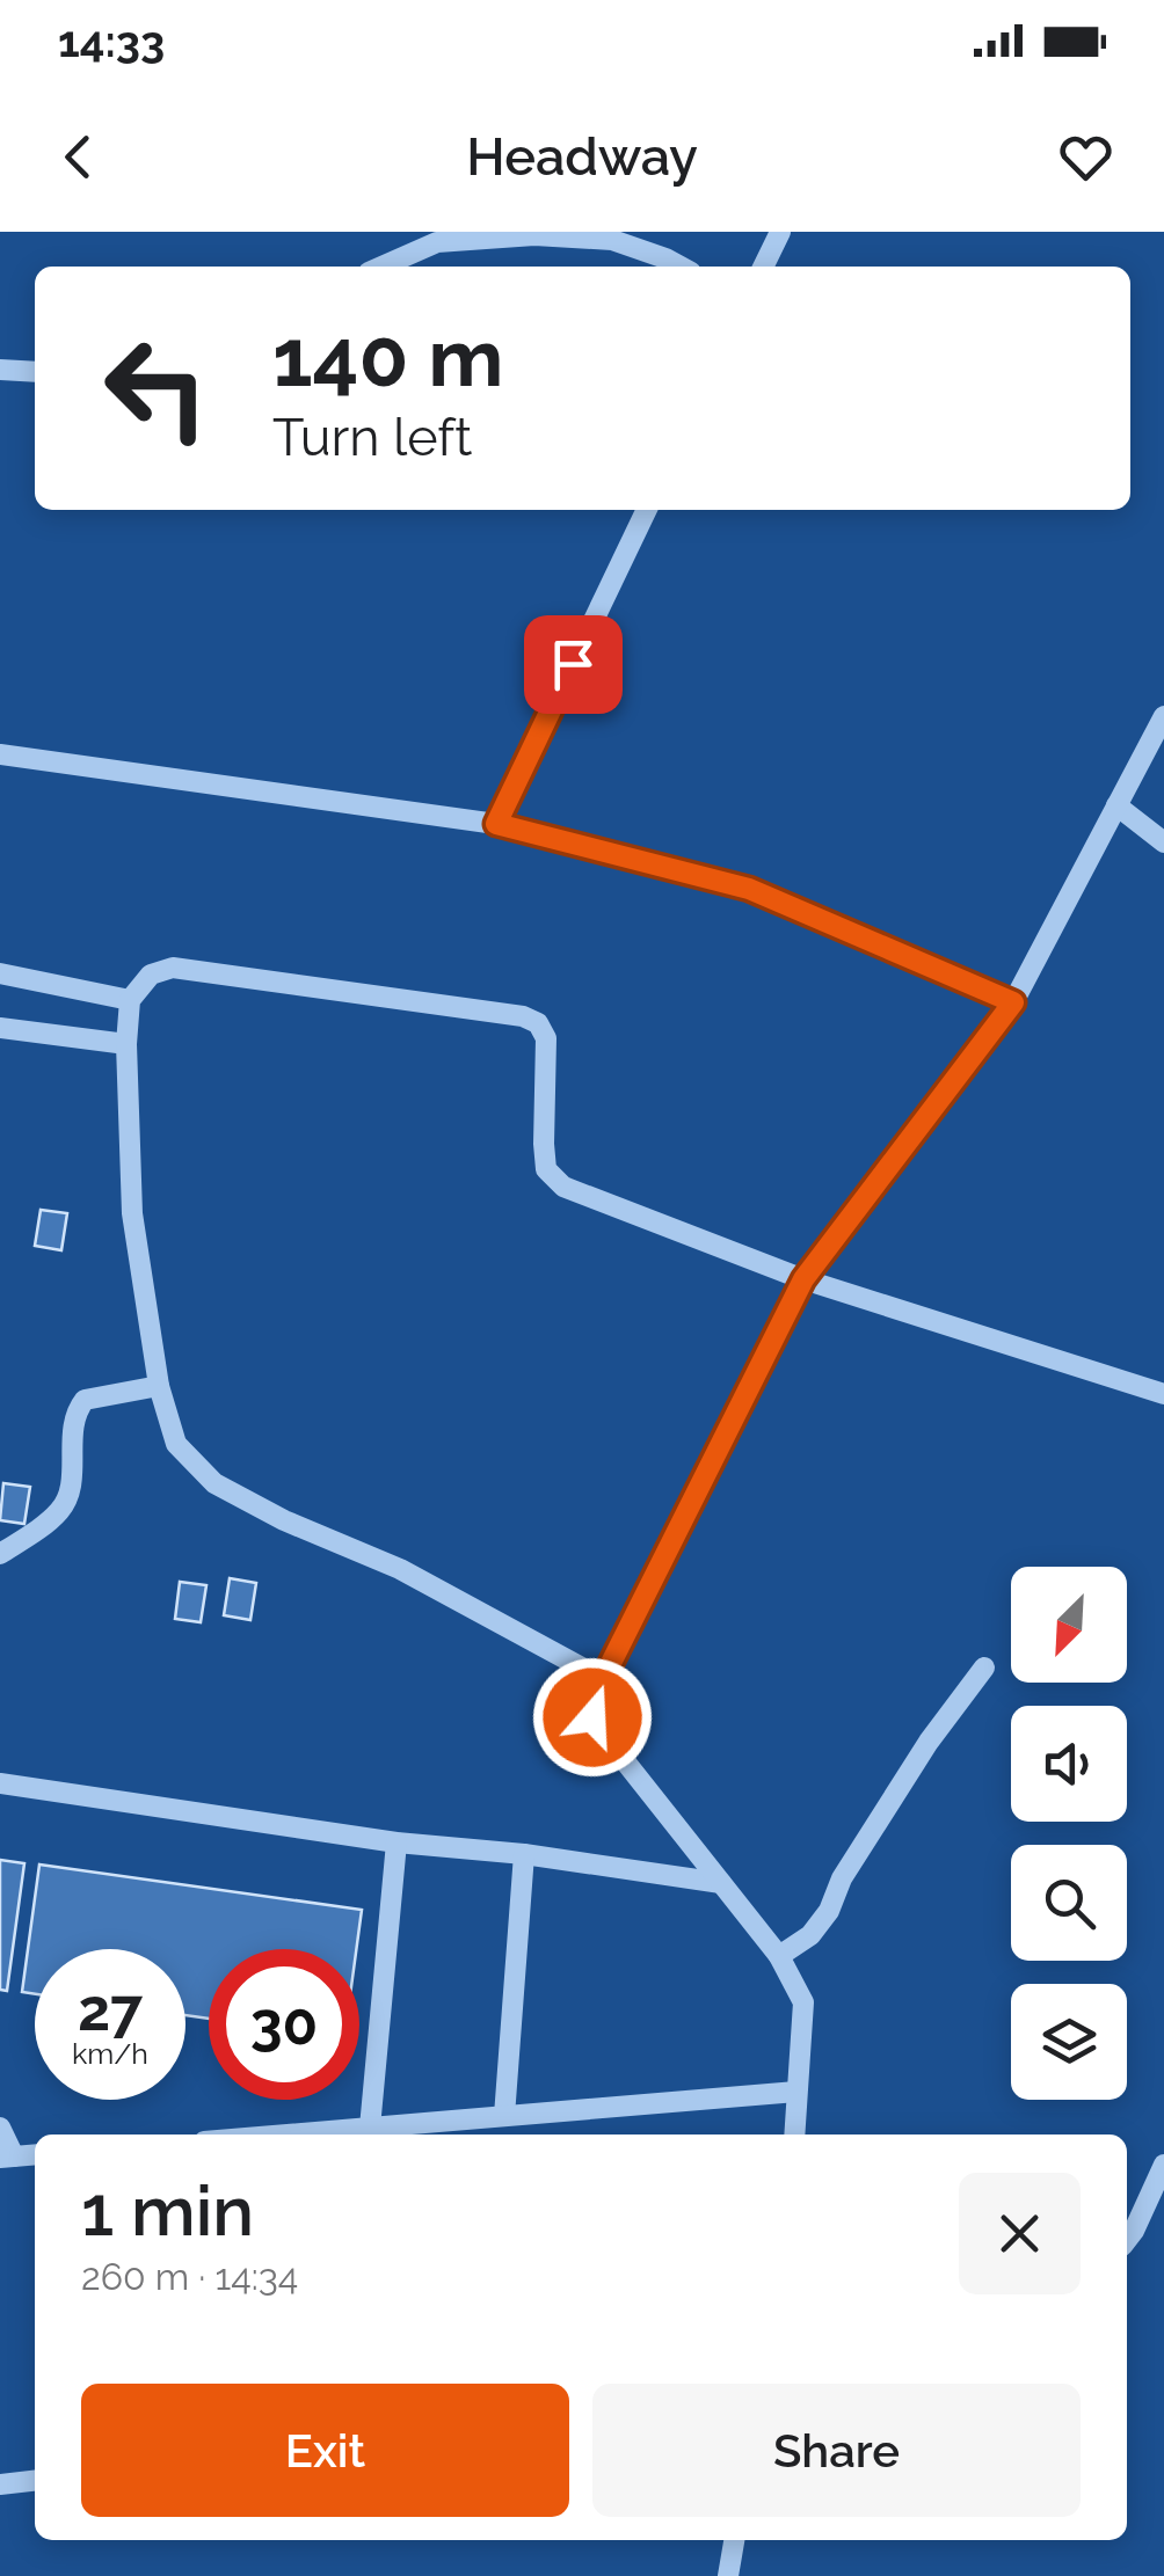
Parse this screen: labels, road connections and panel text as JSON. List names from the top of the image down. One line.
{"north":"bottom left","page":{"status":"14:33","header":"Headway","turn":["140 m","Turn left"],"speed":"27 km/h","limit":"30","heading":["1 min","260 m · 14:34"],"buttons":["Exit","Share"]}}
